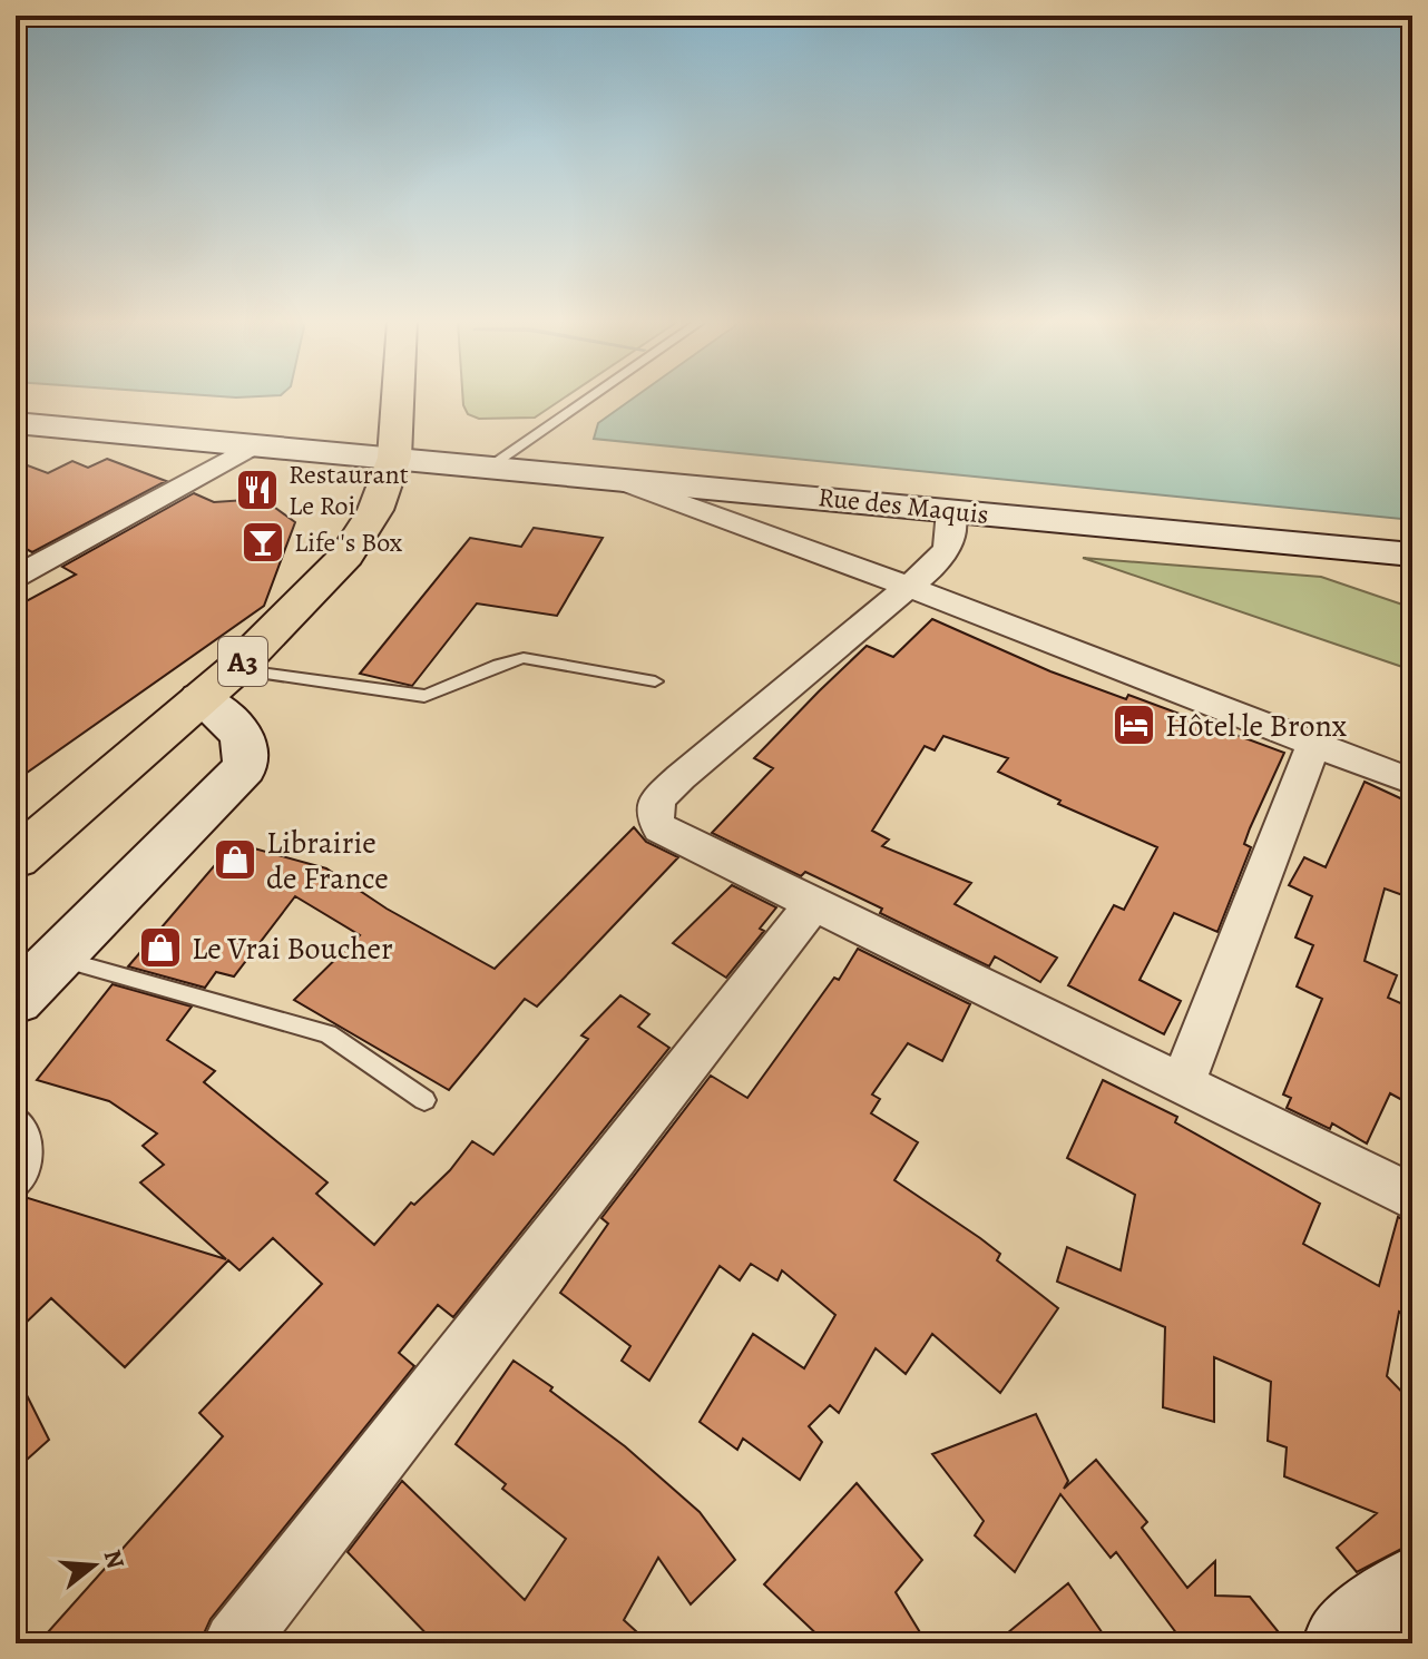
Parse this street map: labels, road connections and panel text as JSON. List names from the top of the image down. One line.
{"streets":{"highway":["A3"],"street":["Rue des Maquis"]},"crossings":[["Rue des Maquis","A3"]],"places":{"restaurant":["Restaurant Le Roi"],"bar":["Life 's Box"],"hotel":["Hôtel le Bronx"],"shop":["Librairie de France","Le Vrai Boucher"]},"north":"right"}
